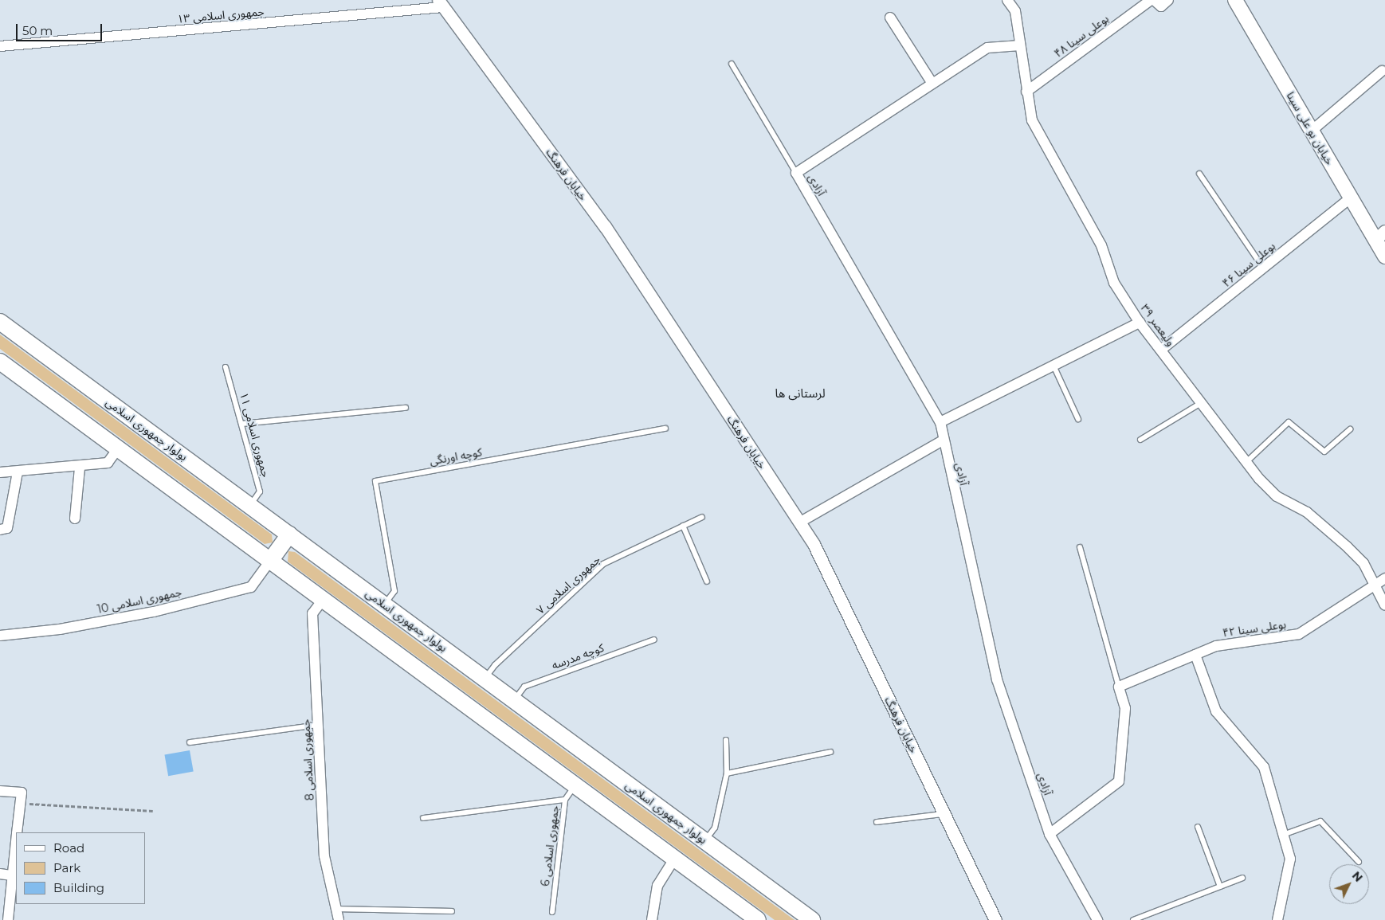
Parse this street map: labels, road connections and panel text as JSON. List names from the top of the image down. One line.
{"streets":{"main road":["خیابان بو علی سینا","بولوار جمهوری اسلامی"],"street":["جمهوری اسلامی ۱۳","بوعلی سینا ۴۸","خیابان فرهنگ","آزادی","بوعلی سینا ۴۶","ولیعصر ۳۹","جمهوری اسلامی 10","بوعلی سینا ۴۲","جمهوری اسلامی 8"],"lane":["جمهوری اسلامی ۱۱","کوچه اورنگی","جمهوری اسلامی ۷","کوچه مدرسه","جمهوری اسلامی 6"]},"crossings":[["جمهوری اسلامی ۱۳","خیابان فرهنگ"],["بوعلی سینا ۴۸","ولیعصر ۳۹"],["خیابان بو علی سینا","بوعلی سینا ۴۶"],["بوعلی سینا ۴۶","ولیعصر ۳۹"],["ولیعصر ۳۹","بوعلی سینا ۴۲"],["بولوار جمهوری اسلامی","جمهوری اسلامی ۱۱"],["بولوار جمهوری اسلامی","کوچه اورنگی"],["بولوار جمهوری اسلامی","جمهوری اسلامی ۷"],["بولوار جمهوری اسلامی","کوچه مدرسه"]],"districts":["لرستانی ها"],"legend":["Road","Park","Building"],"scale_bar":"50 m","north":"top right"}
